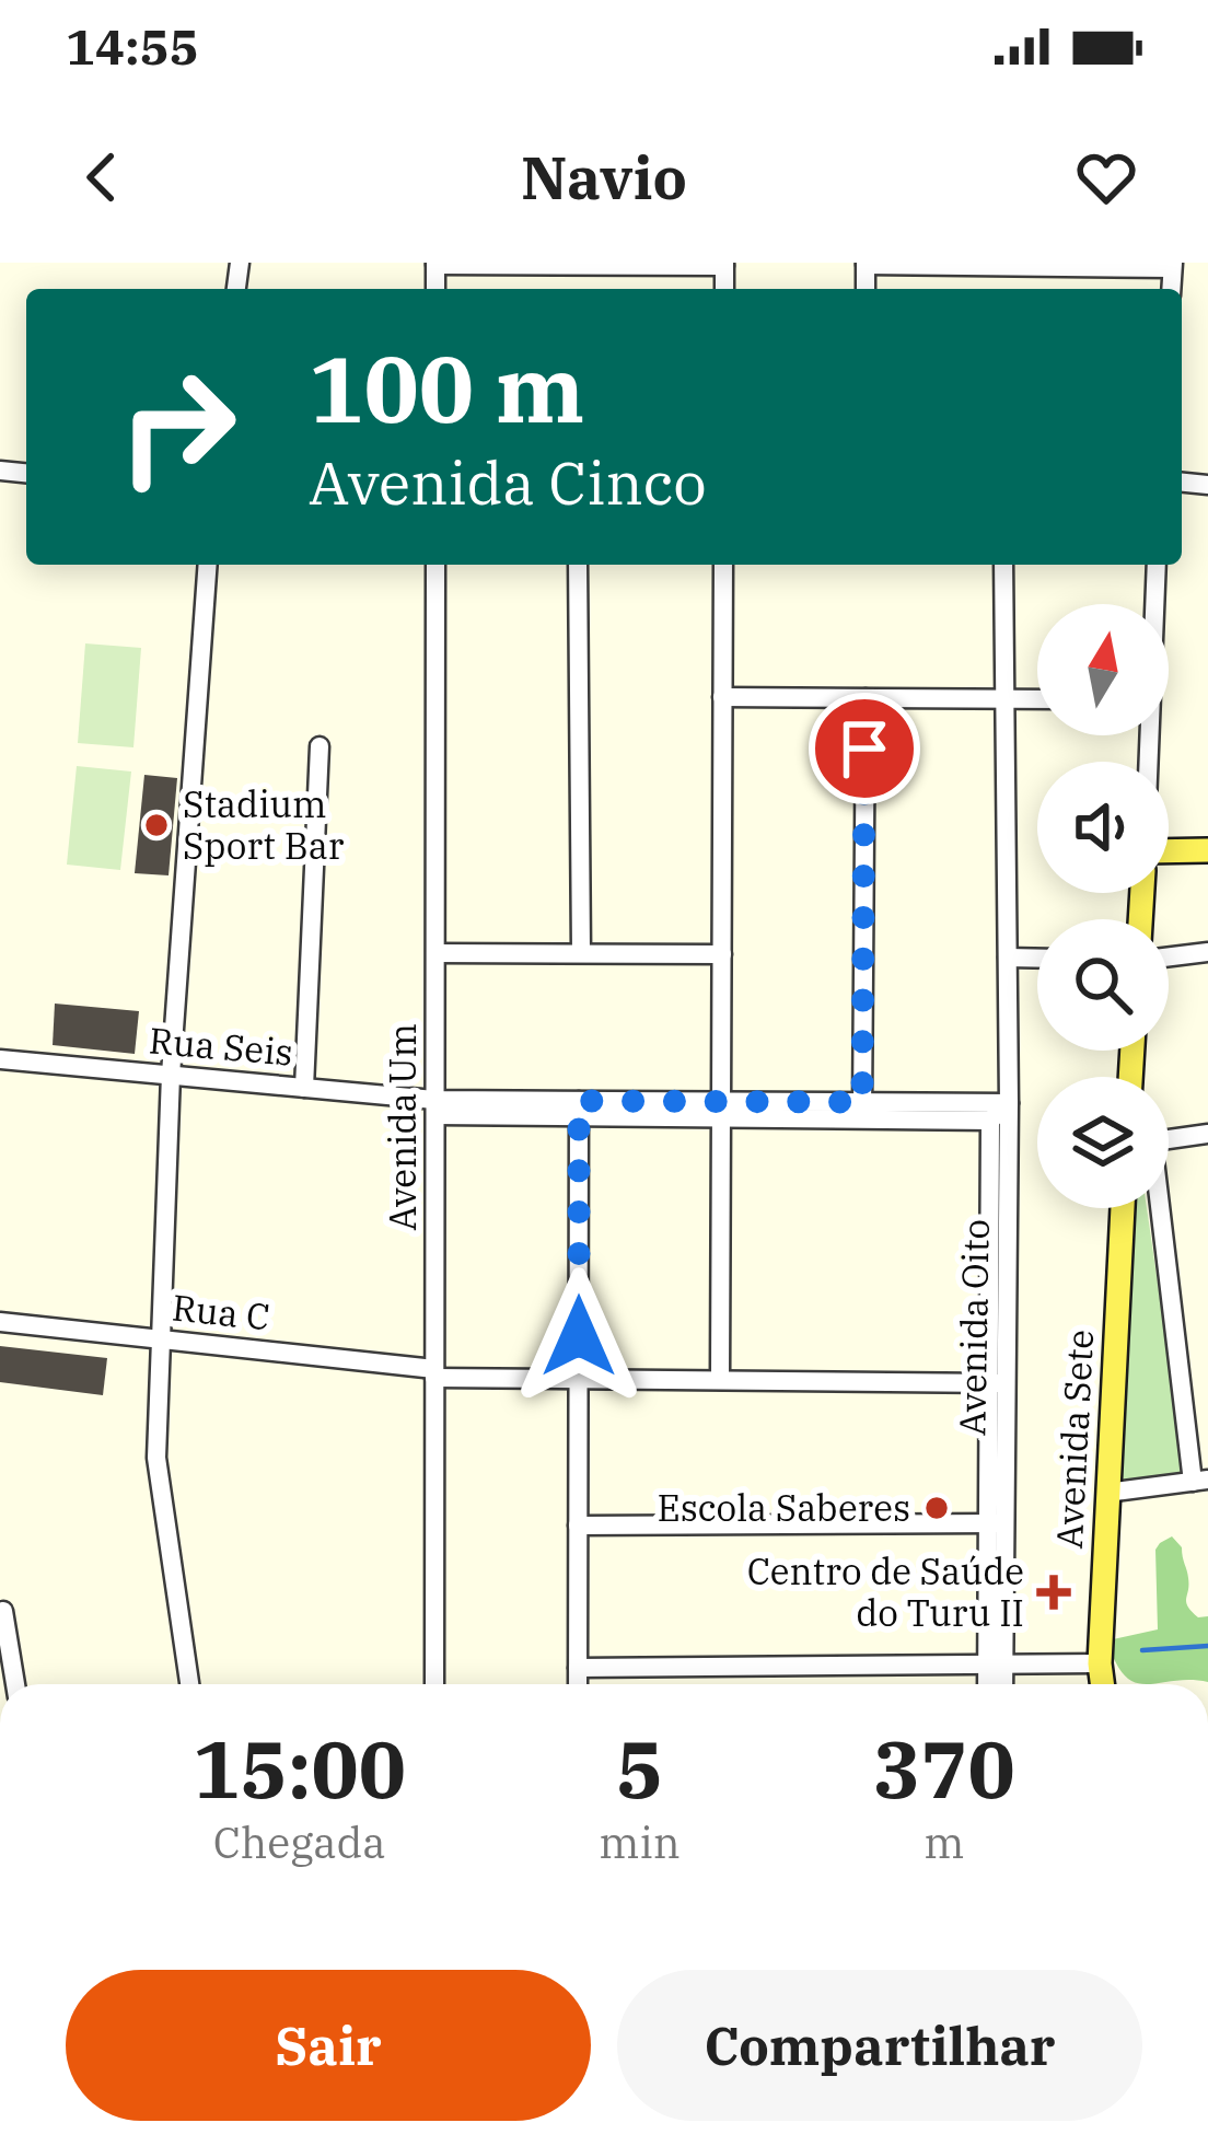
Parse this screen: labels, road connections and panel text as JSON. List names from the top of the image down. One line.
{"streets":{"main road":["Avenida Sete"],"street":["Rua Seis","Avenida Um","Rua C","Avenida Oito"]},"crossings":[["Rua Seis","Avenida Um"],["Avenida Um","Rua C"],["Rua C","Avenida Oito"]],"places":{"other":["Stadium Sport Bar","Escola Saberes"],"health":["Centro de Saúde do Turu II"]},"north":"top","page":{"status":"14:55","header":"Navio","turn":["100 m","Avenida Cinco"],"eta":["15:00","Chegada","5","min","370","m"],"buttons":["Sair","Compartilhar"]}}
